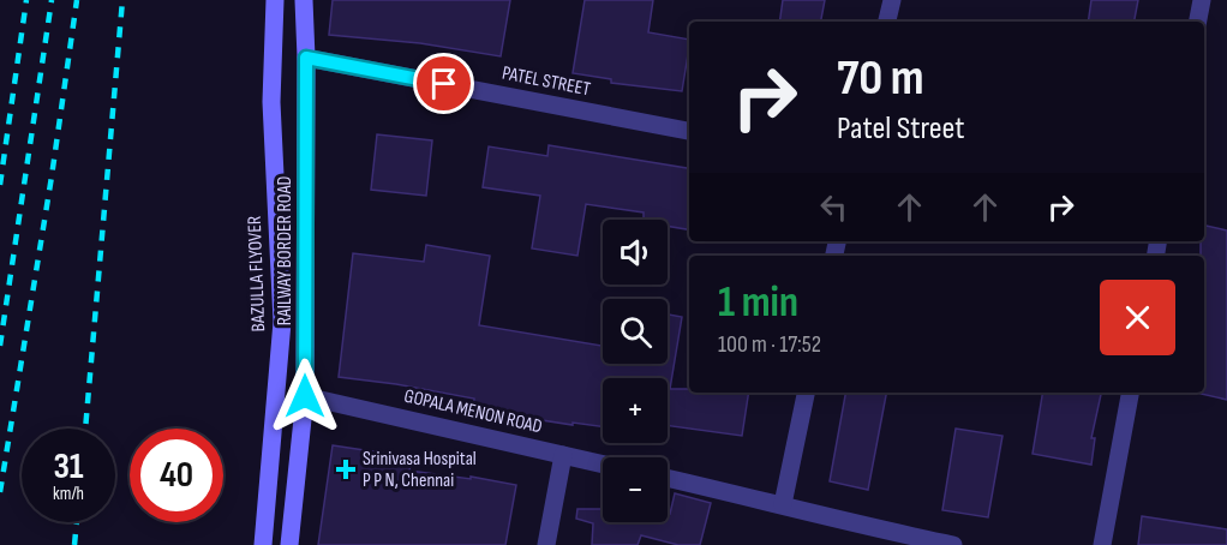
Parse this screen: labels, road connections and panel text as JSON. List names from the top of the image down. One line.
{"streets":{"street":["PATEL STREET","RAILWAY BORDER ROAD","BAZULLA FLYOVER","GOPALA MENON ROAD"]},"crossings":[["PATEL STREET","RAILWAY BORDER ROAD"],["RAILWAY BORDER ROAD","GOPALA MENON ROAD"]],"places":{"health":["Srinivasa Hospital P P N, Chennai"]},"page":{"turn":["70 m","Patel Street"],"map_buttons":["+","−"],"heading":["1 min","100 m · 17:52"],"speed":"31 km/h","limit":"40"}}
